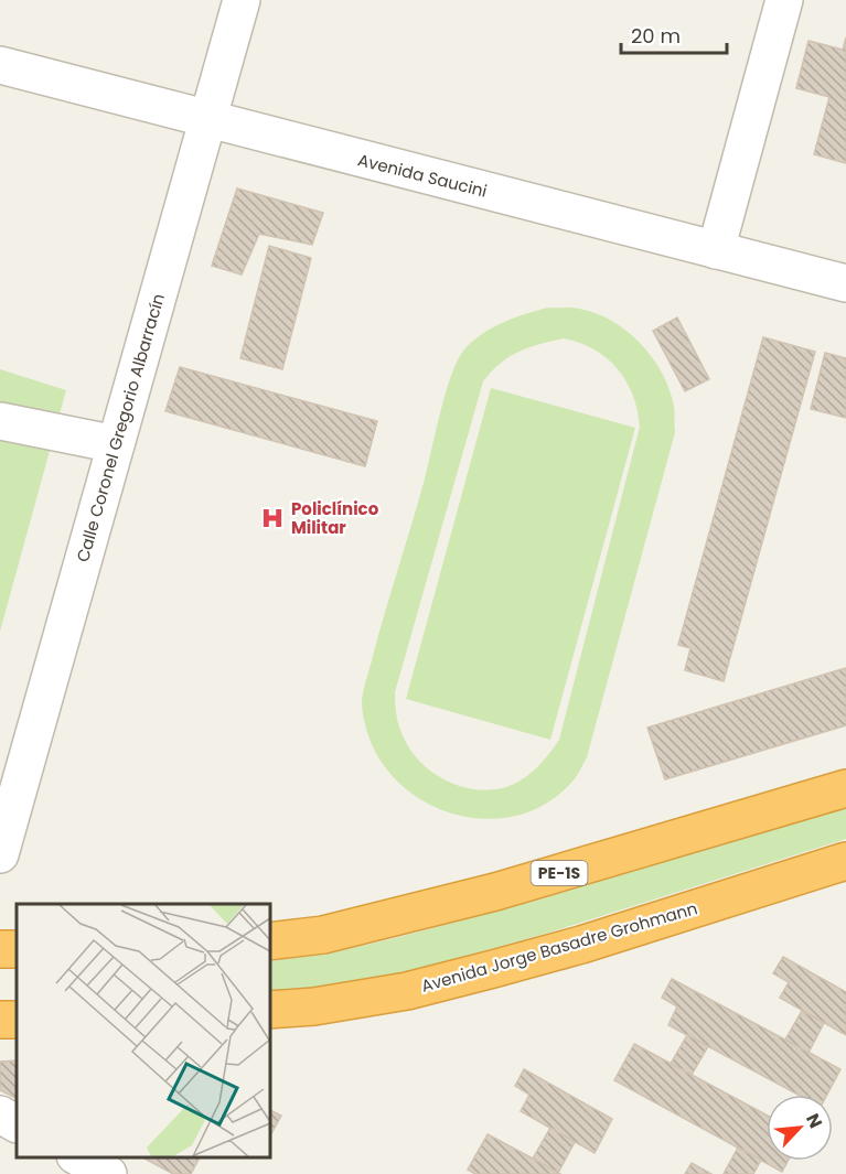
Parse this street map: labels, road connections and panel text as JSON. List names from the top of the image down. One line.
{"streets":{"highway":["PE-1S","Avenida Jorge Basadre Grohmann"],"street":["Avenida Saucini","Calle Coronel Gregorio Albarracín"]},"crossings":[["Avenida Saucini","Calle Coronel Gregorio Albarracín"]],"places":{"hospital":["Policlínico Militar"]},"scale_bar":"20 m","north":"top right"}
